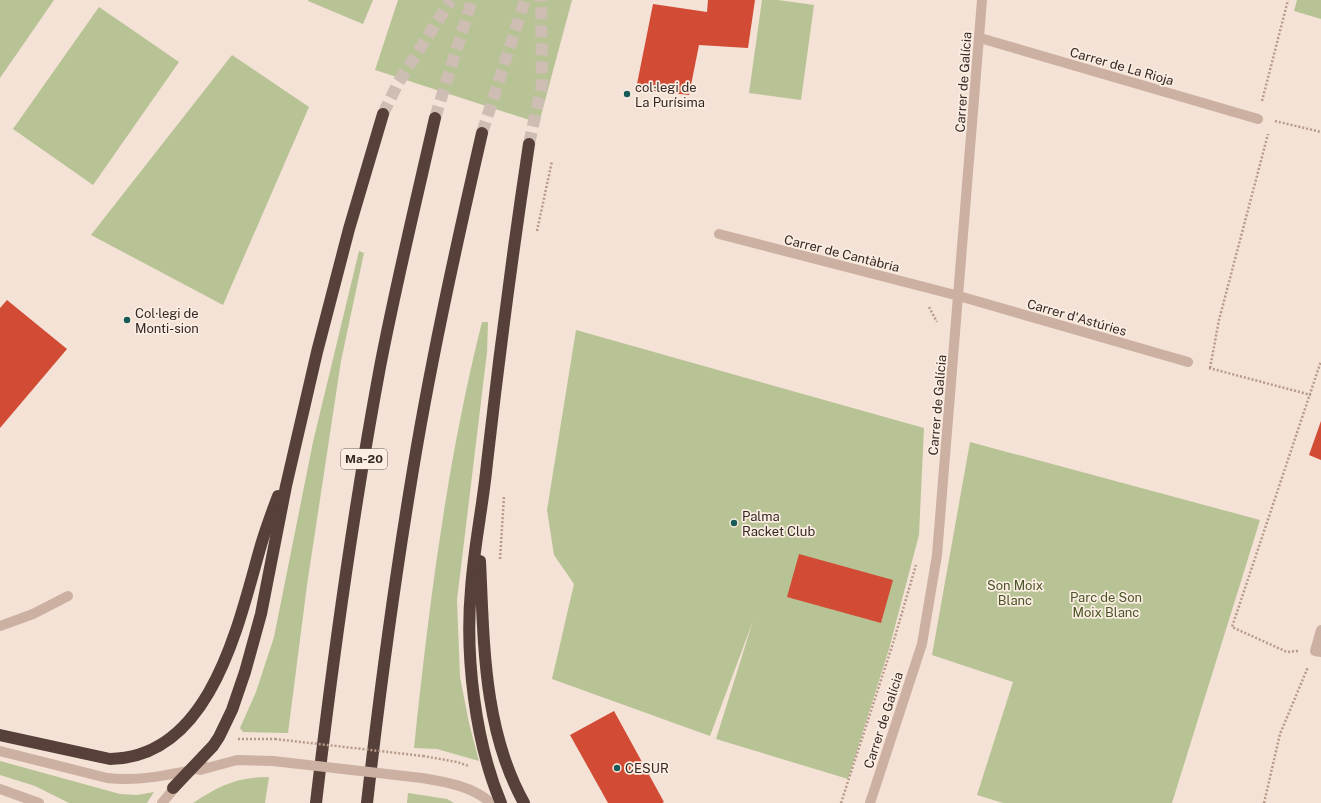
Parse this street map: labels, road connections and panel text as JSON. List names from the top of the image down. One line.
{"streets":{"highway":["Ma-20"],"street":["Carrer de La Rioja","Carrer de Galícia","Carrer de Cantàbria","Carrer d'Astúries"]},"crossings":[["Carrer de La Rioja","Carrer de Galícia"],["Carrer de Galícia","Carrer de Cantàbria"],["Carrer de Galícia","Carrer d'Astúries"],["Carrer de Cantàbria","Carrer d'Astúries"]],"parks":["Son Moix Blanc","Parc de Son Moix Blanc"],"places":["col·legi de La Purísima","Col·legi de Monti-sion","Palma Racket Club","CESUR"]}
